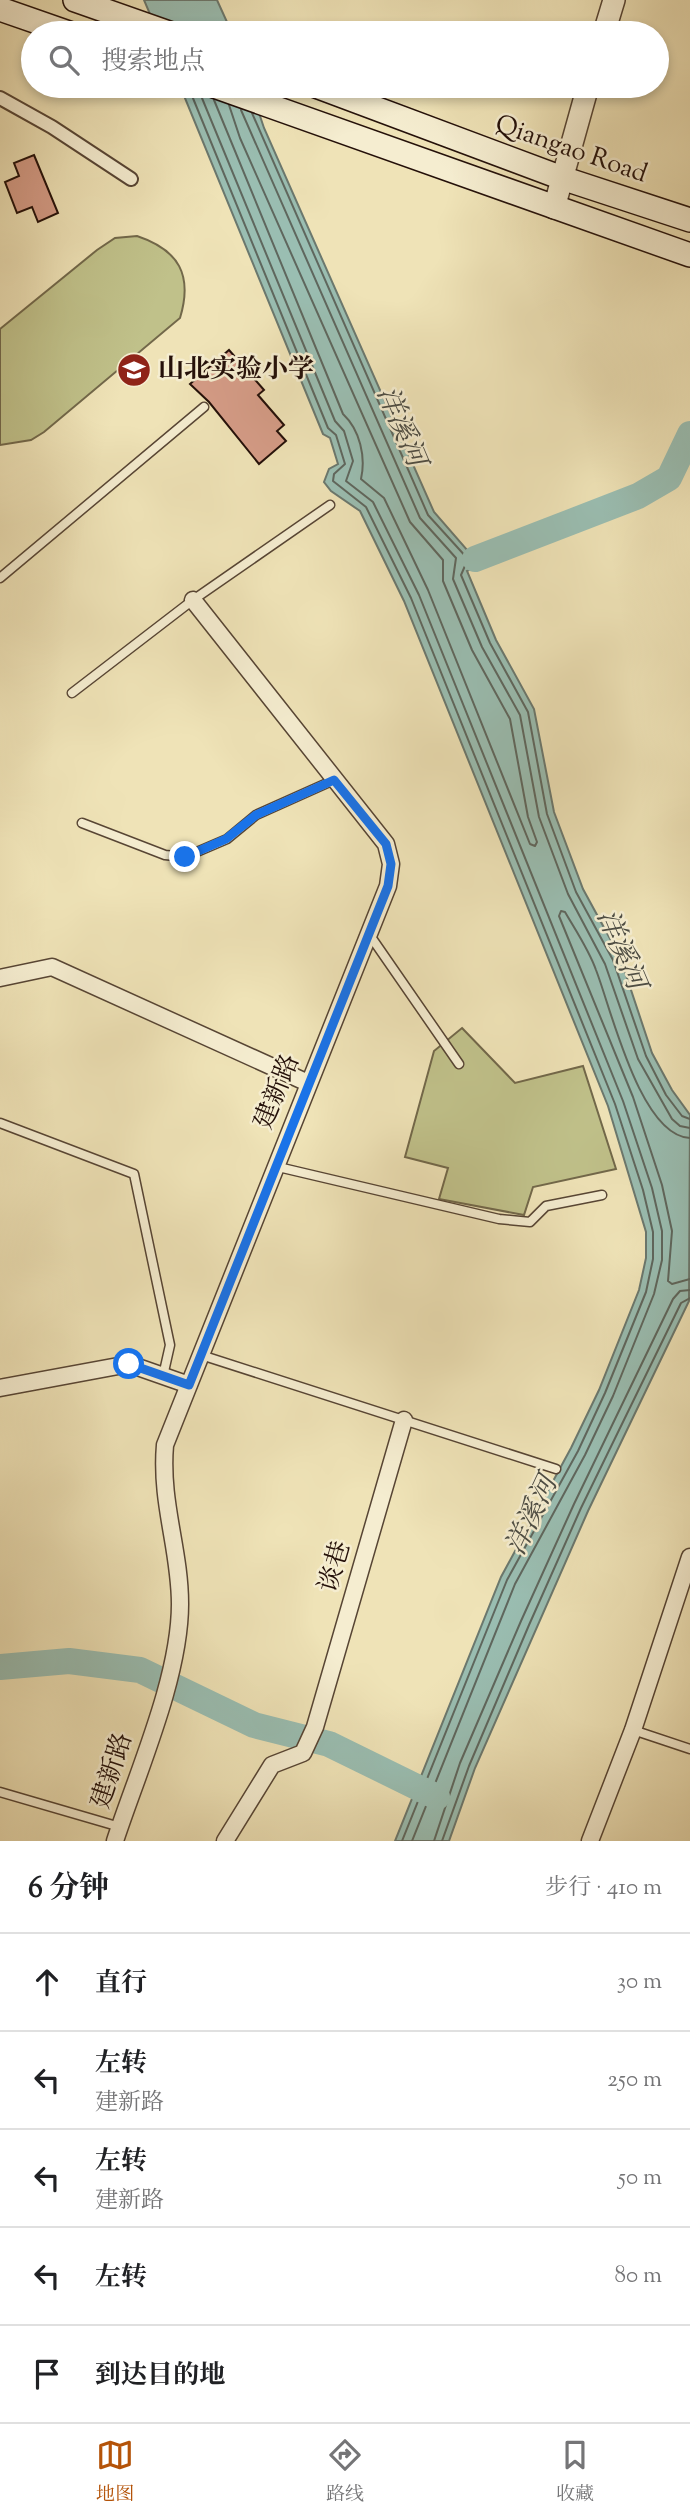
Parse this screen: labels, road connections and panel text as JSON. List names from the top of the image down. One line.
{"streets":{"main road":["Qiangao Road"],"street":["建新路","谈巷"]},"water":["洋溪河"],"places":{"school or university":["山北实验小学"]},"page":{"search":"搜索地点","heading":["6 分钟","步行 · 410 m"],"list":[["直行","30 m"],["左转","建新路","250 m"],["左转","建新路","50 m"],["左转","80 m"],"到达目的地"],"nav":["地图","路线","收藏"]}}
